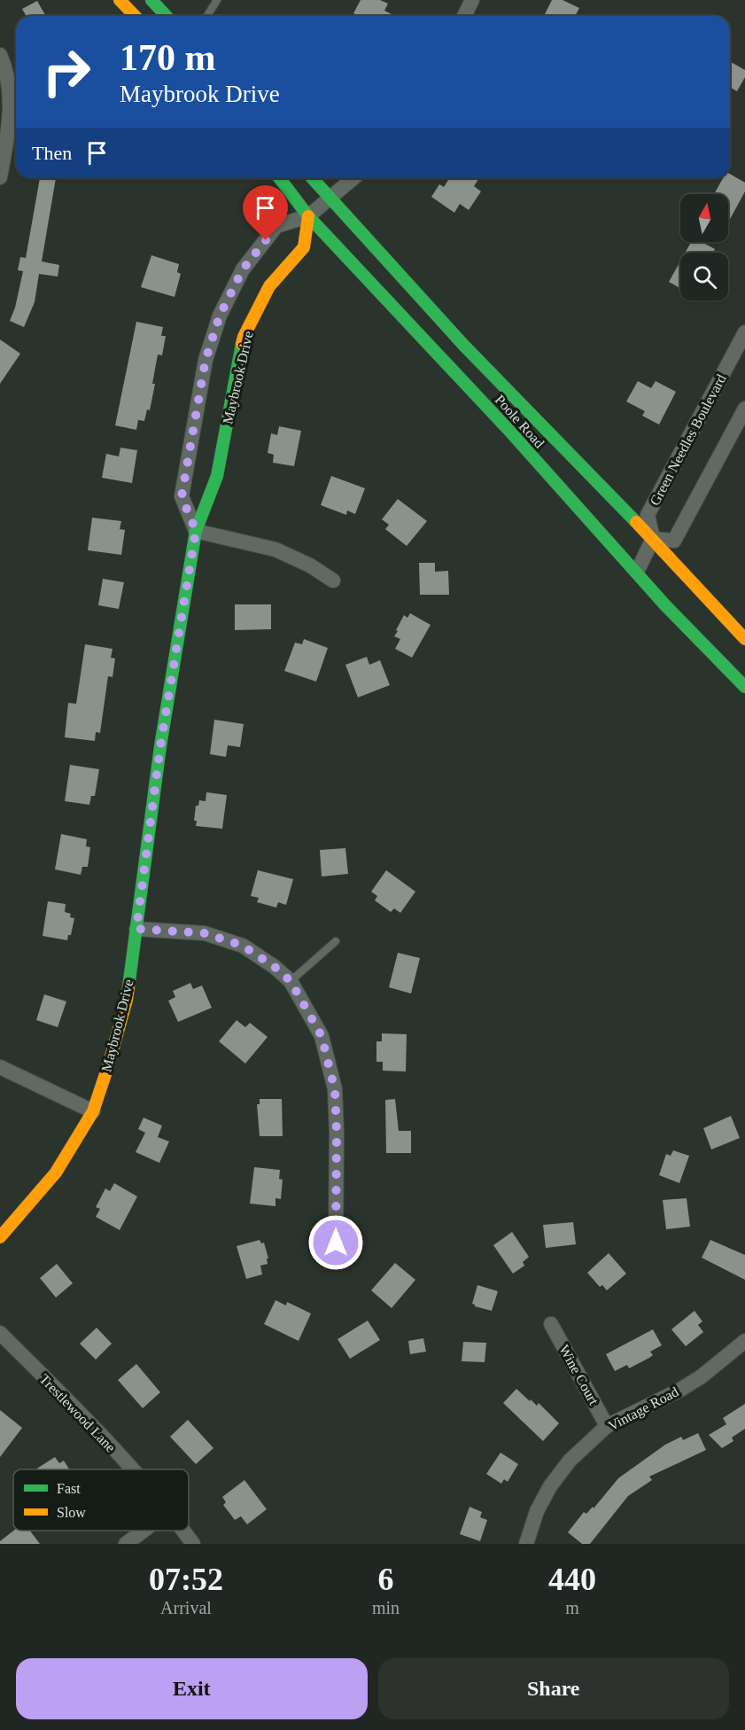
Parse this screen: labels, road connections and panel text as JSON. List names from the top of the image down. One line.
{"streets":{"main road":["Maybrook Drive","Poole Road"],"street":["Green Needles Boulevard","Wine Court","Vintage Road","Trestlewood Lane"]},"crossings":[["Maybrook Drive","Poole Road"],["Poole Road","Green Needles Boulevard"],["Wine Court","Vintage Road"]],"legend":["Fast","Slow"],"north":"top","page":{"turn":["170 m","Maybrook Drive"],"then":"Then","eta":["07:52","Arrival","6","min","440","m"],"buttons":["Exit","Share"]}}
